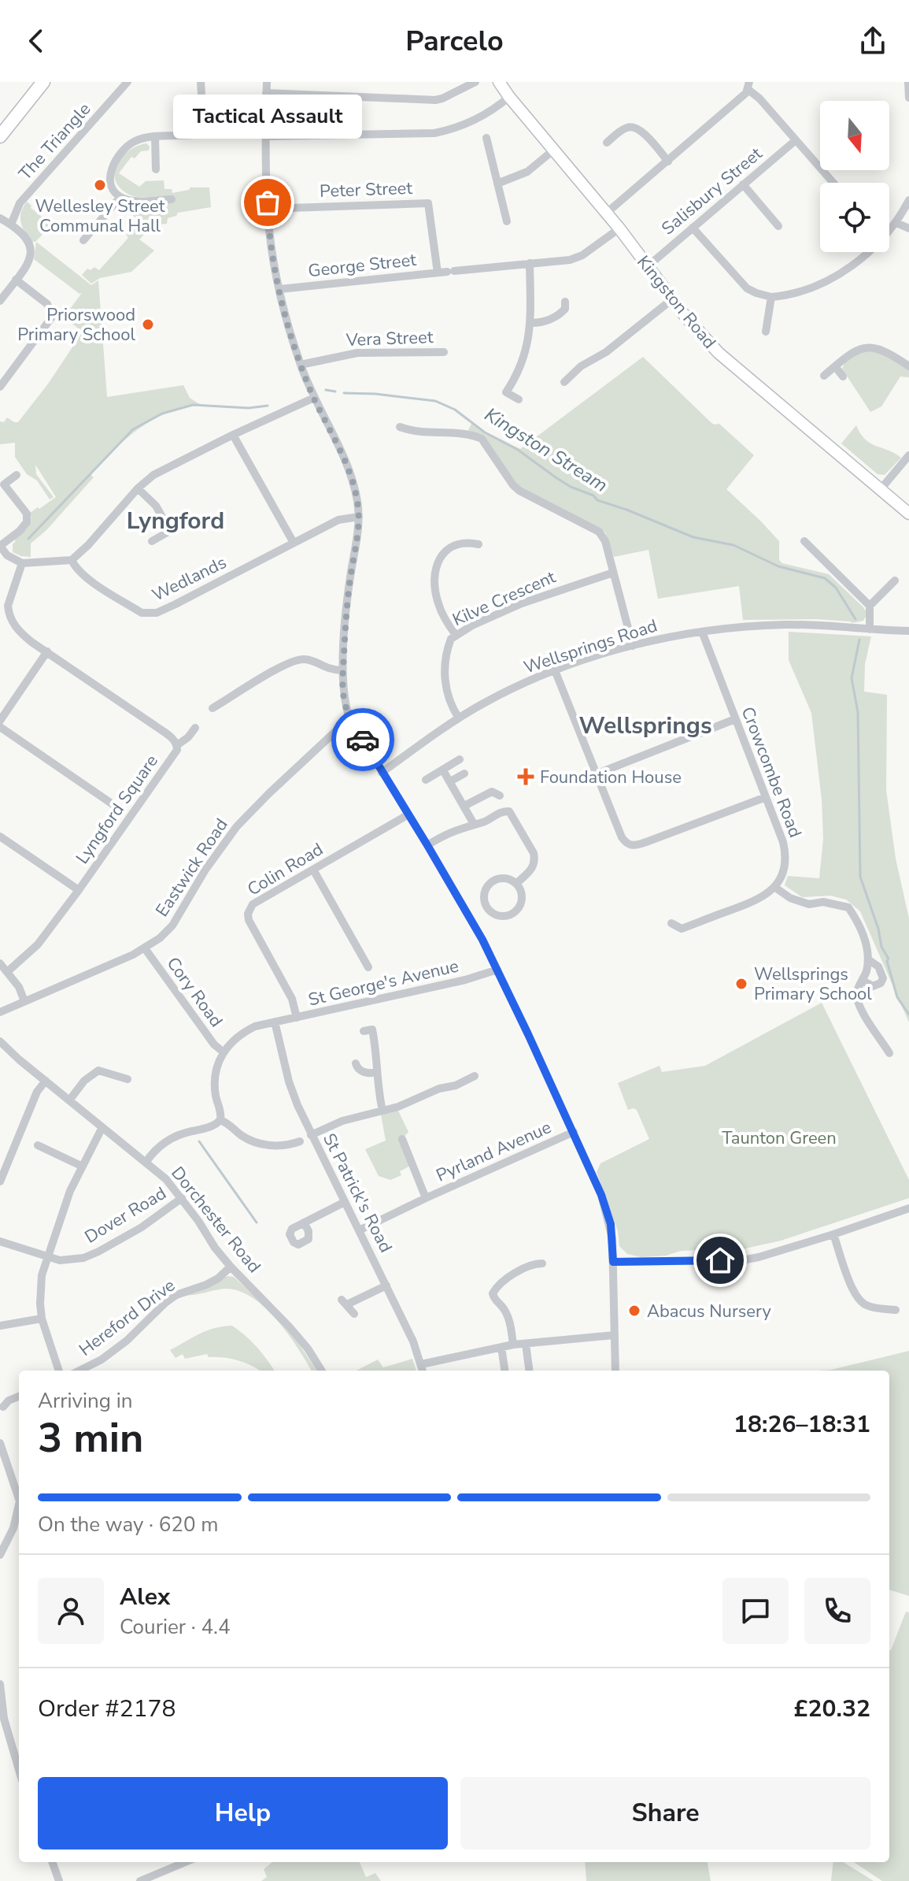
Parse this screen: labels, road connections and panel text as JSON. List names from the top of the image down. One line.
{"streets":{"street":["The Triangle","Peter Street","Salisbury Street","George Street","Kingston Road","Vera Street","Wedlands","Kilve Crescent","Wellsprings Road","Crowcombe Road","Lyngford Square","Eastwick Road","Colin Road","St George's Avenue","Cory Road","Pyrland Avenue","St Patrick's Road","Dover Road","Dorchester Road","Hereford Drive"]},"crossings":[["Peter Street","George Street"],["Salisbury Street","Kingston Road"],["George Street","Kingston Road"],["Kilve Crescent","Wellsprings Road"],["Wellsprings Road","Crowcombe Road"],["Eastwick Road","Cory Road"],["Colin Road","St George's Avenue"],["St George's Avenue","Cory Road"],["St George's Avenue","St Patrick's Road"],["Pyrland Avenue","St Patrick's Road"],["Dover Road","Dorchester Road"],["Dorchester Road","Hereford Drive"]],"districts":["Lyngford","Wellsprings"],"water":["Kingston Stream"],"parks":["Taunton Green"],"places":{"other":["Wellesley Street Communal Hall","Tactical Assault","Priorswood Primary School","Wellsprings Primary School","Abacus Nursery"],"health":["Foundation House"]},"north":"bottom","page":{"header":"Parcelo","bubble":"Tactical Assault","heading":["3 min","Arriving in","18:26–18:31"],"panel":["Alex","Courier · 4.4","Order #2178","£20.32"],"bar":"On the way · 620 m","buttons":["Help","Share"]}}
